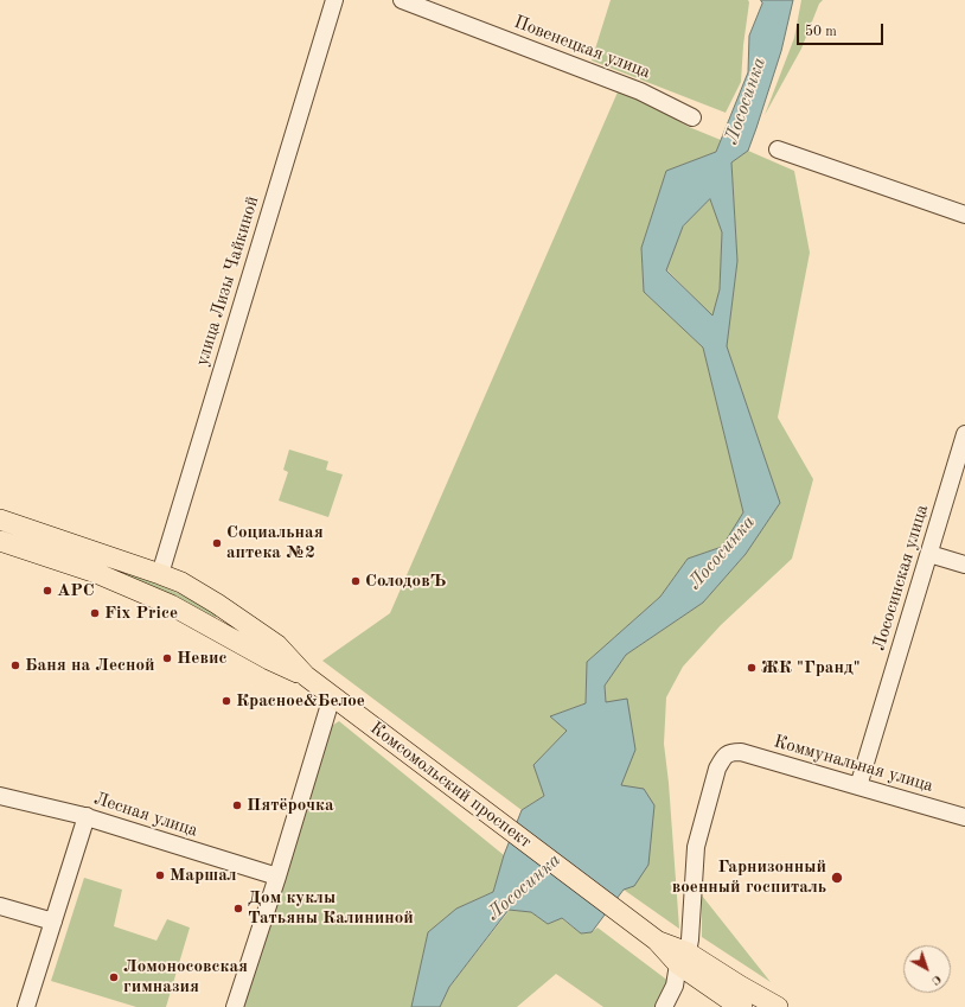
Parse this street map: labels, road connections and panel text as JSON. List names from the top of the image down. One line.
{"streets":{"main road":["Комсомольский проспект"],"street":["Повенецкая улица","улица Лизы Чайкиной","Лососинская улица","Коммунальная улица","Лесная улица"]},"crossings":[["улица Лизы Чайкиной","Комсомольский проспект"],["Лососинская улица","Коммунальная улица"],["Коммунальная улица","Комсомольский проспект"]],"water":["Лососинка"],"places":["Социальная аптека №2","СолодовЪ","АРС","Fix Price","Невис","Баня на Лесной","ЖК \"Гранд\"","Красное&Белое","Пятёрочка","Маршал","Гарнизонный военный госпиталь","Дом куклы Татьяны Калининой","Ломоносовская гимназия"],"scale_bar":"50 m","north":"bottom right"}
